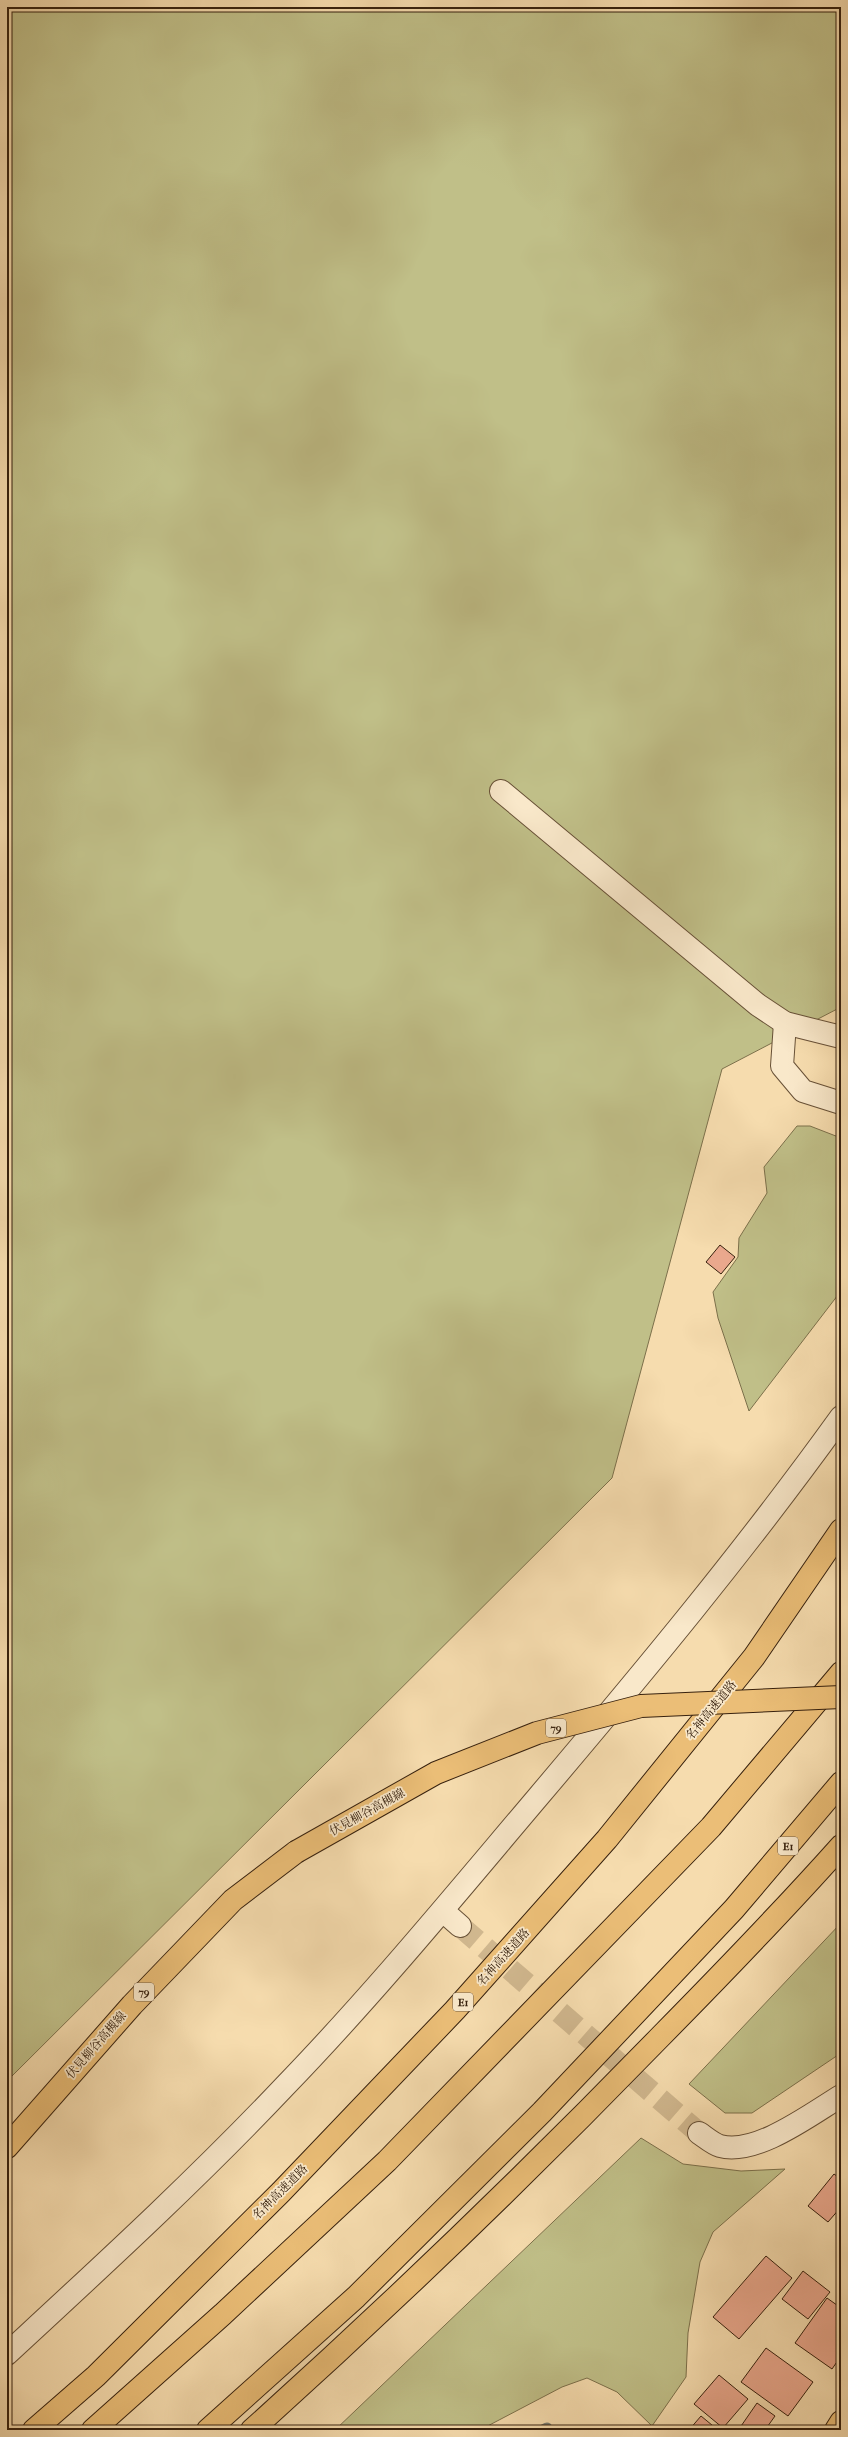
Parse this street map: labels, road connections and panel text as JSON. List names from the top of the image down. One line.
{"streets":{"main road":["名神高速道路","79","伏見柳谷高槻線","E1"]}}
